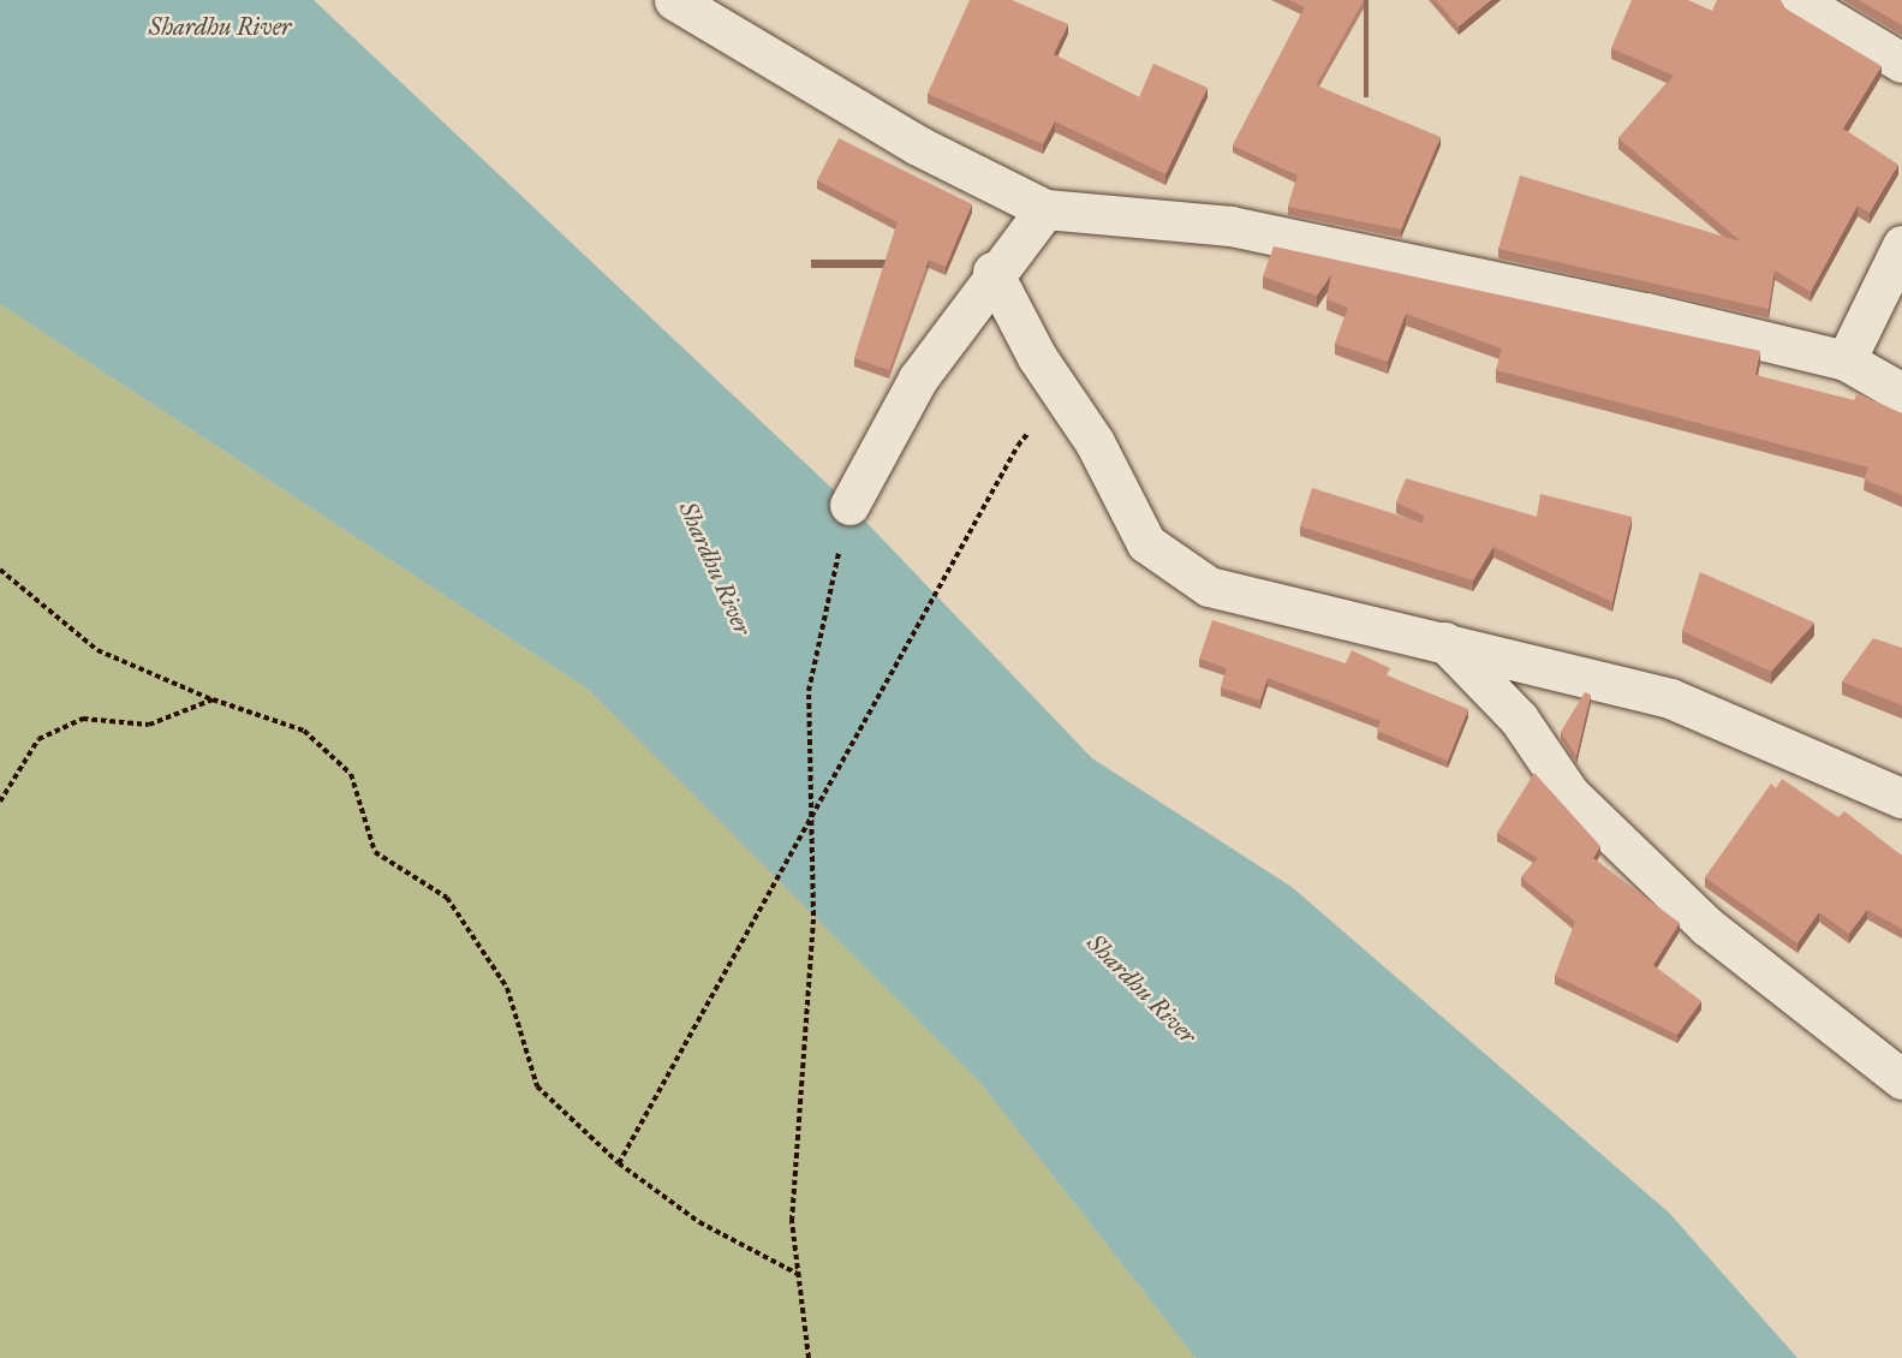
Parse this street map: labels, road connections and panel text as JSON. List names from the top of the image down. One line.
{"water":["Shardhu River"]}
